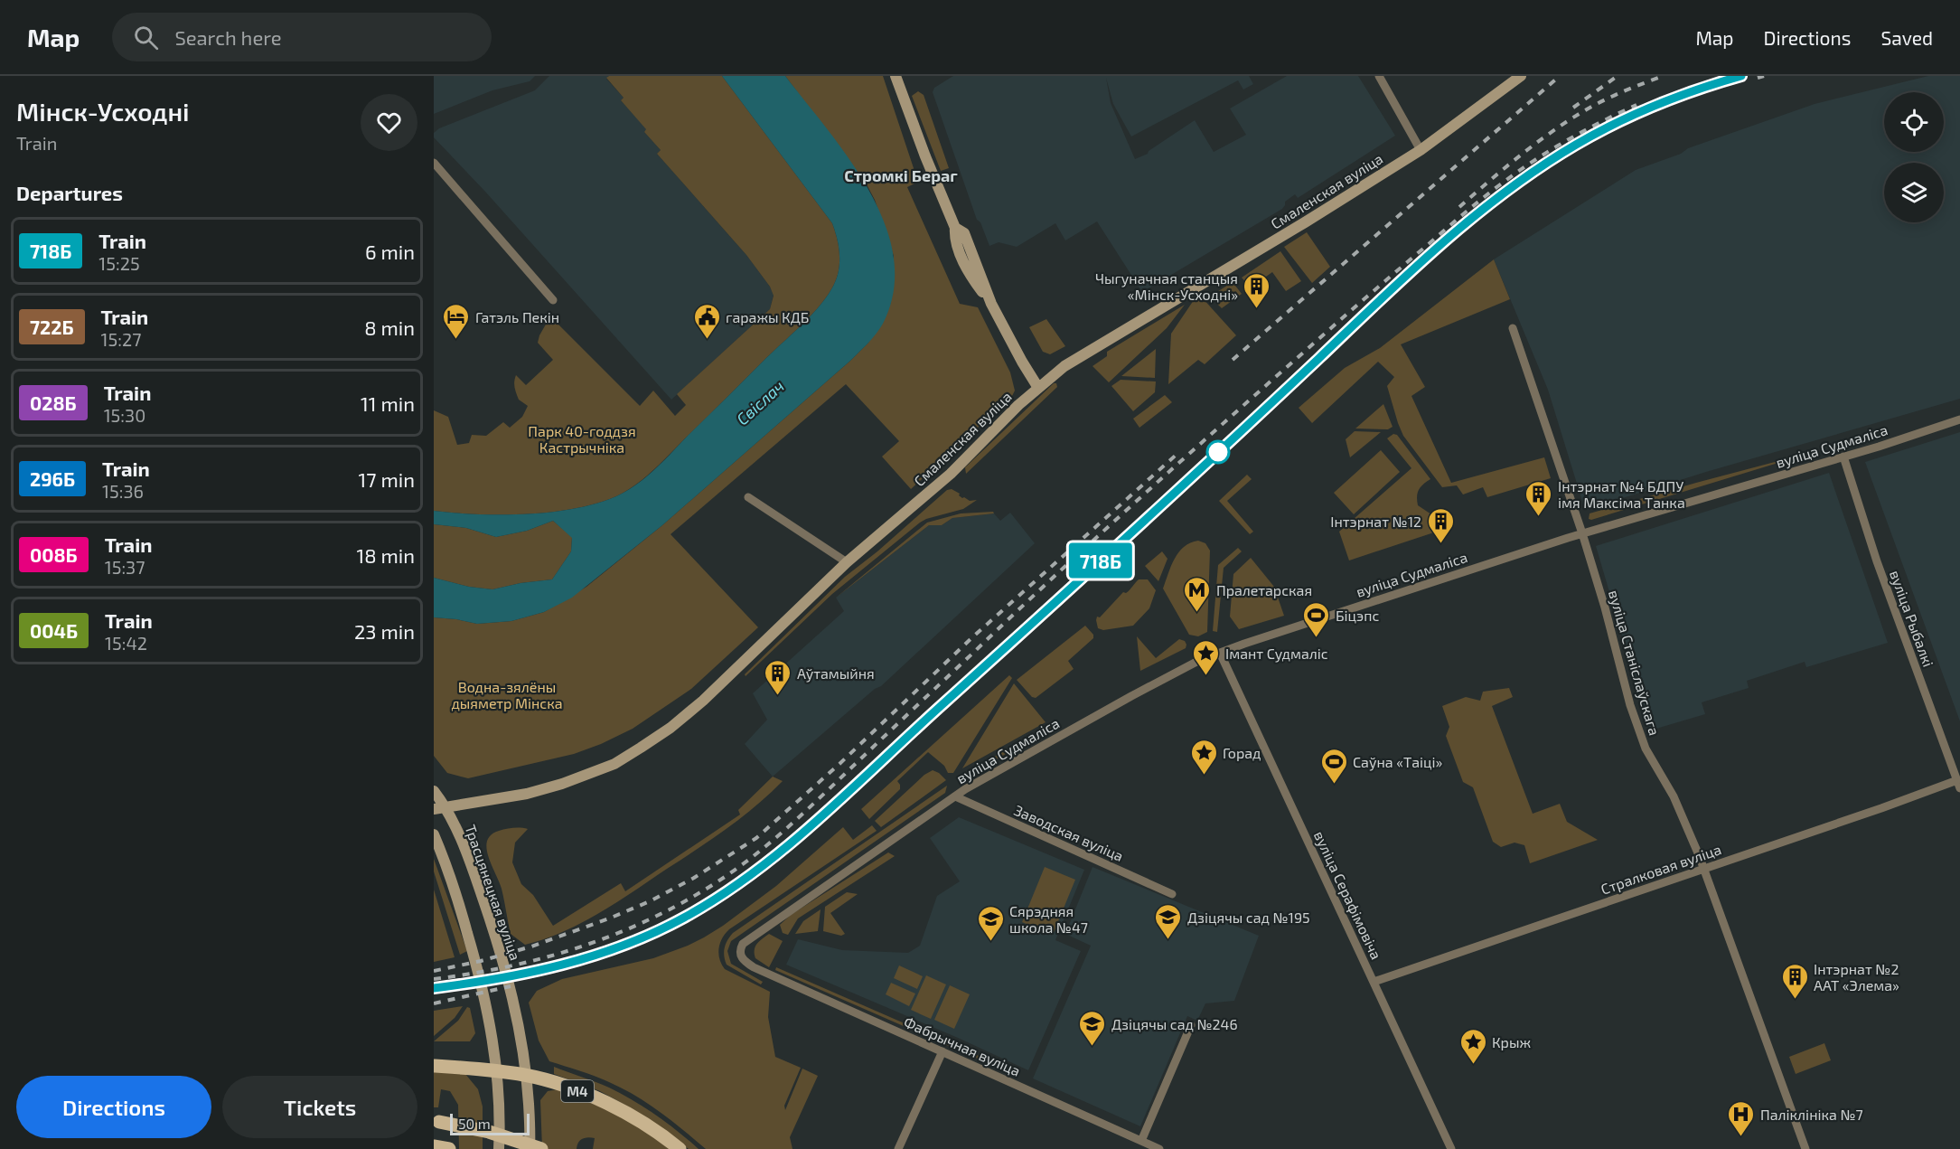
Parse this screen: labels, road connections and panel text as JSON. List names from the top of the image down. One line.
{"streets":{"main road":["Смаленская вуліца","Трасцянецкая вуліца","М4"],"street":["вуліца Судмаліса","вуліца Рыбалкі","вуліца Станіслаўскага","Заводская вуліца","Стралковая вуліца","вуліца Серафімовіча","Фабрычная вуліца"]},"crossings":[["Смаленская вуліца","Трасцянецкая вуліца"],["вуліца Судмаліса","вуліца Рыбалкі"],["вуліца Судмаліса","вуліца Станіслаўскага"],["вуліца Судмаліса","Заводская вуліца"],["вуліца Судмаліса","вуліца Серафімовіча"],["вуліца Судмаліса","Фабрычная вуліца"],["вуліца Рыбалкі","Стралковая вуліца"],["вуліца Станіслаўскага","Стралковая вуліца"],["Стралковая вуліца","вуліца Серафімовіча"],["Трасцянецкая вуліца","М4"]],"districts":["Стромкі Бераг"],"water":["Свіслач"],"parks":["Парк 40-годдзя Кастрычніка","Водна-зялёны дыяметр Мінска"],"places":{"building":["Чыгуначная станцыя «Мінск-Усходні»","Інтэрнат №4 БДПУ імя Максіма Танка","Інтэрнат №12","Аўтамыйня","Інтэрнат №2 ААТ «Элема»"],"hotel":["Гатэль Пекін"],"public building":["гаражы КДБ"],"metro station":["Пралетарская"],"sports":["Біцэпс","Саўна «Таіці»"],"place":["Імант Судмаліс","Горад","Крыж"],"school or university":["Дзіцячы сад №195","Сярэдняя школа №47","Дзіцячы сад №246"],"hospital":["Паліклініка №7"]},"scale_bar":"50 m","page":{"header":"Map","search":"Search here","nav":["Map","Directions","Saved"],"heading":[["Мінск-Усходні","Train"],"Departures"],"on_map":"718Б","list":[{"mark":"718Б","name":"Train","note":"15:25","value":"6 min"},{"mark":"722Б","name":"Train","note":"15:27","value":"8 min"},{"mark":"028Б","name":"Train","note":"15:30","value":"11 min"},{"mark":"296Б","name":"Train","note":"15:36","value":"17 min"},{"mark":"008Б","name":"Train","note":"15:37","value":"18 min"},{"mark":"004Б","name":"Train","note":"15:42","value":"23 min"}],"buttons":["Directions","Tickets"],"scale":"50 m"}}
